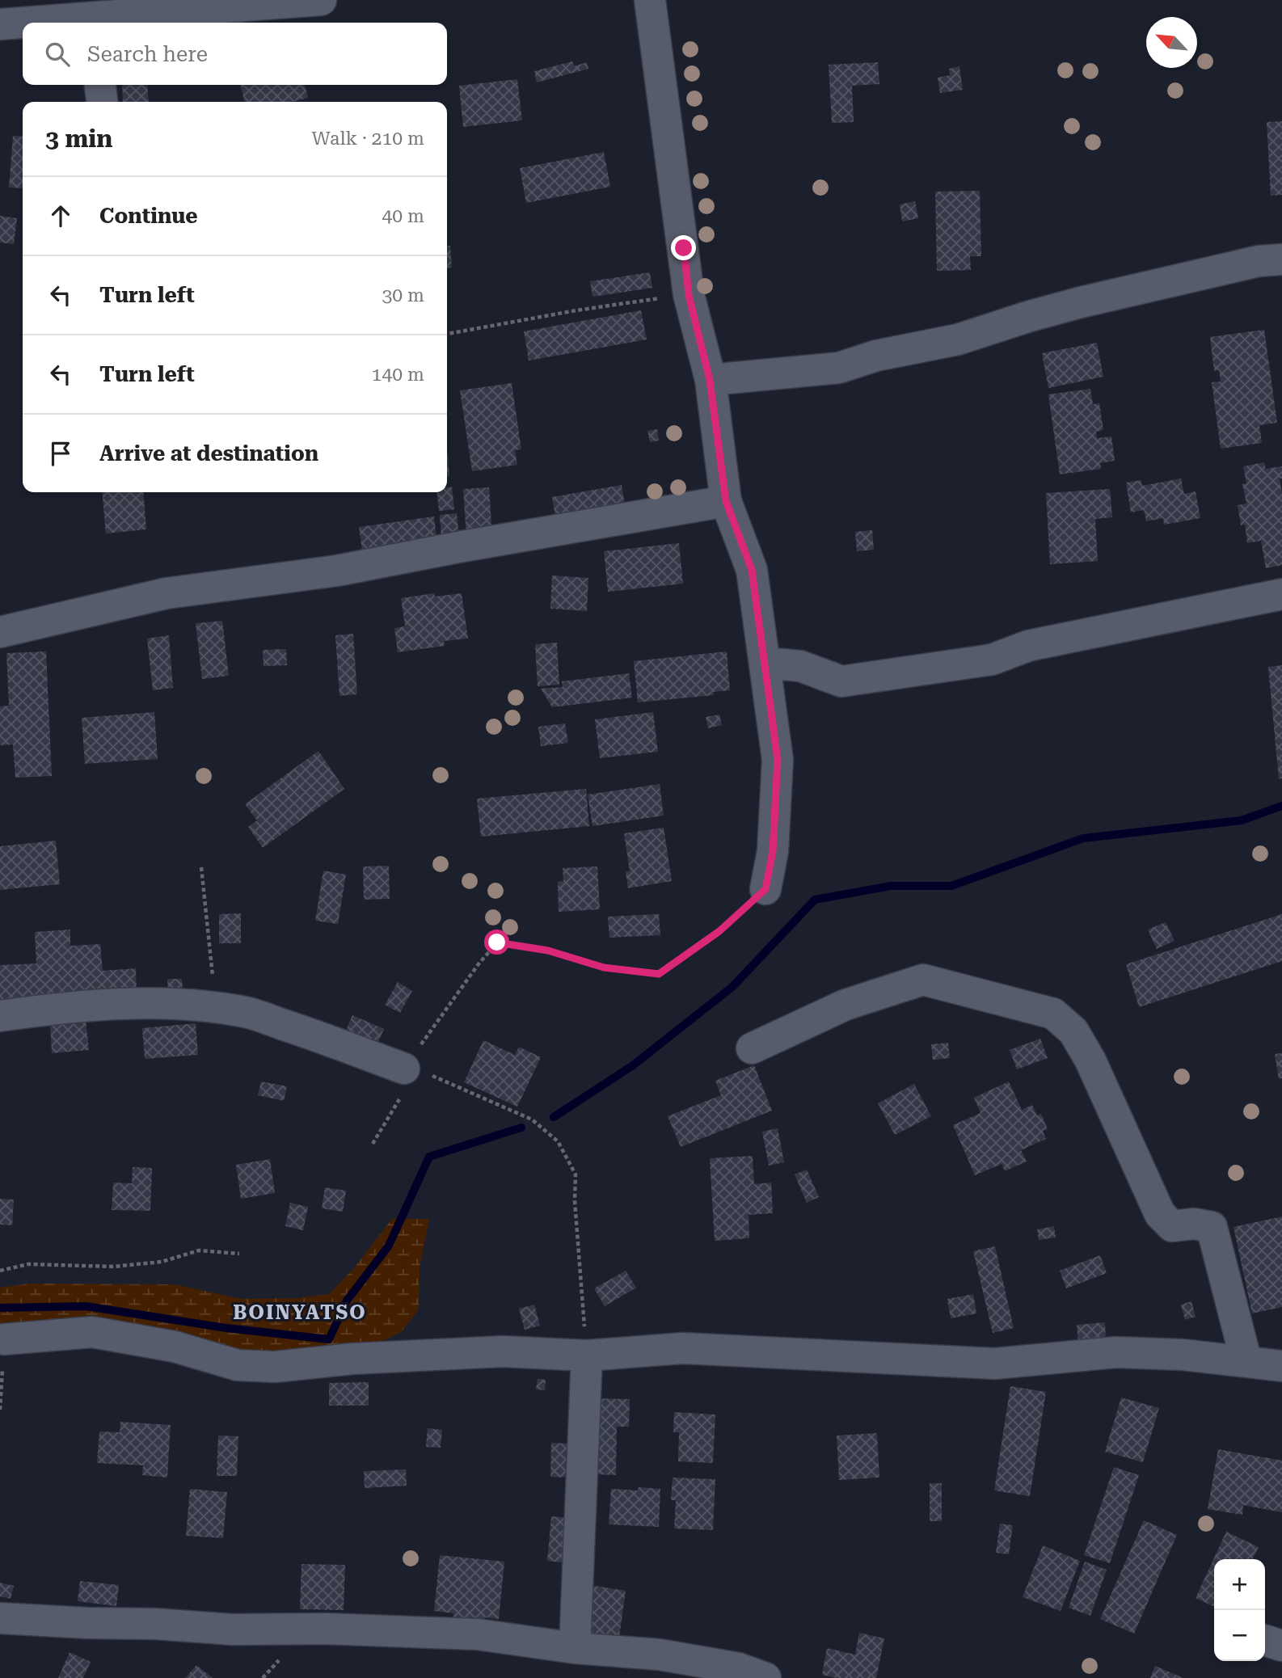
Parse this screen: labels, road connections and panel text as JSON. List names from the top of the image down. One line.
{"districts":["BOINYATSO"],"north":"top left","page":{"search":"Search here","heading":["3 min","Walk · 210 m"],"list":[["Continue","40 m"],["Turn left","30 m"],["Turn left","140 m"],"Arrive at destination"],"map_buttons":["+","−"]}}
